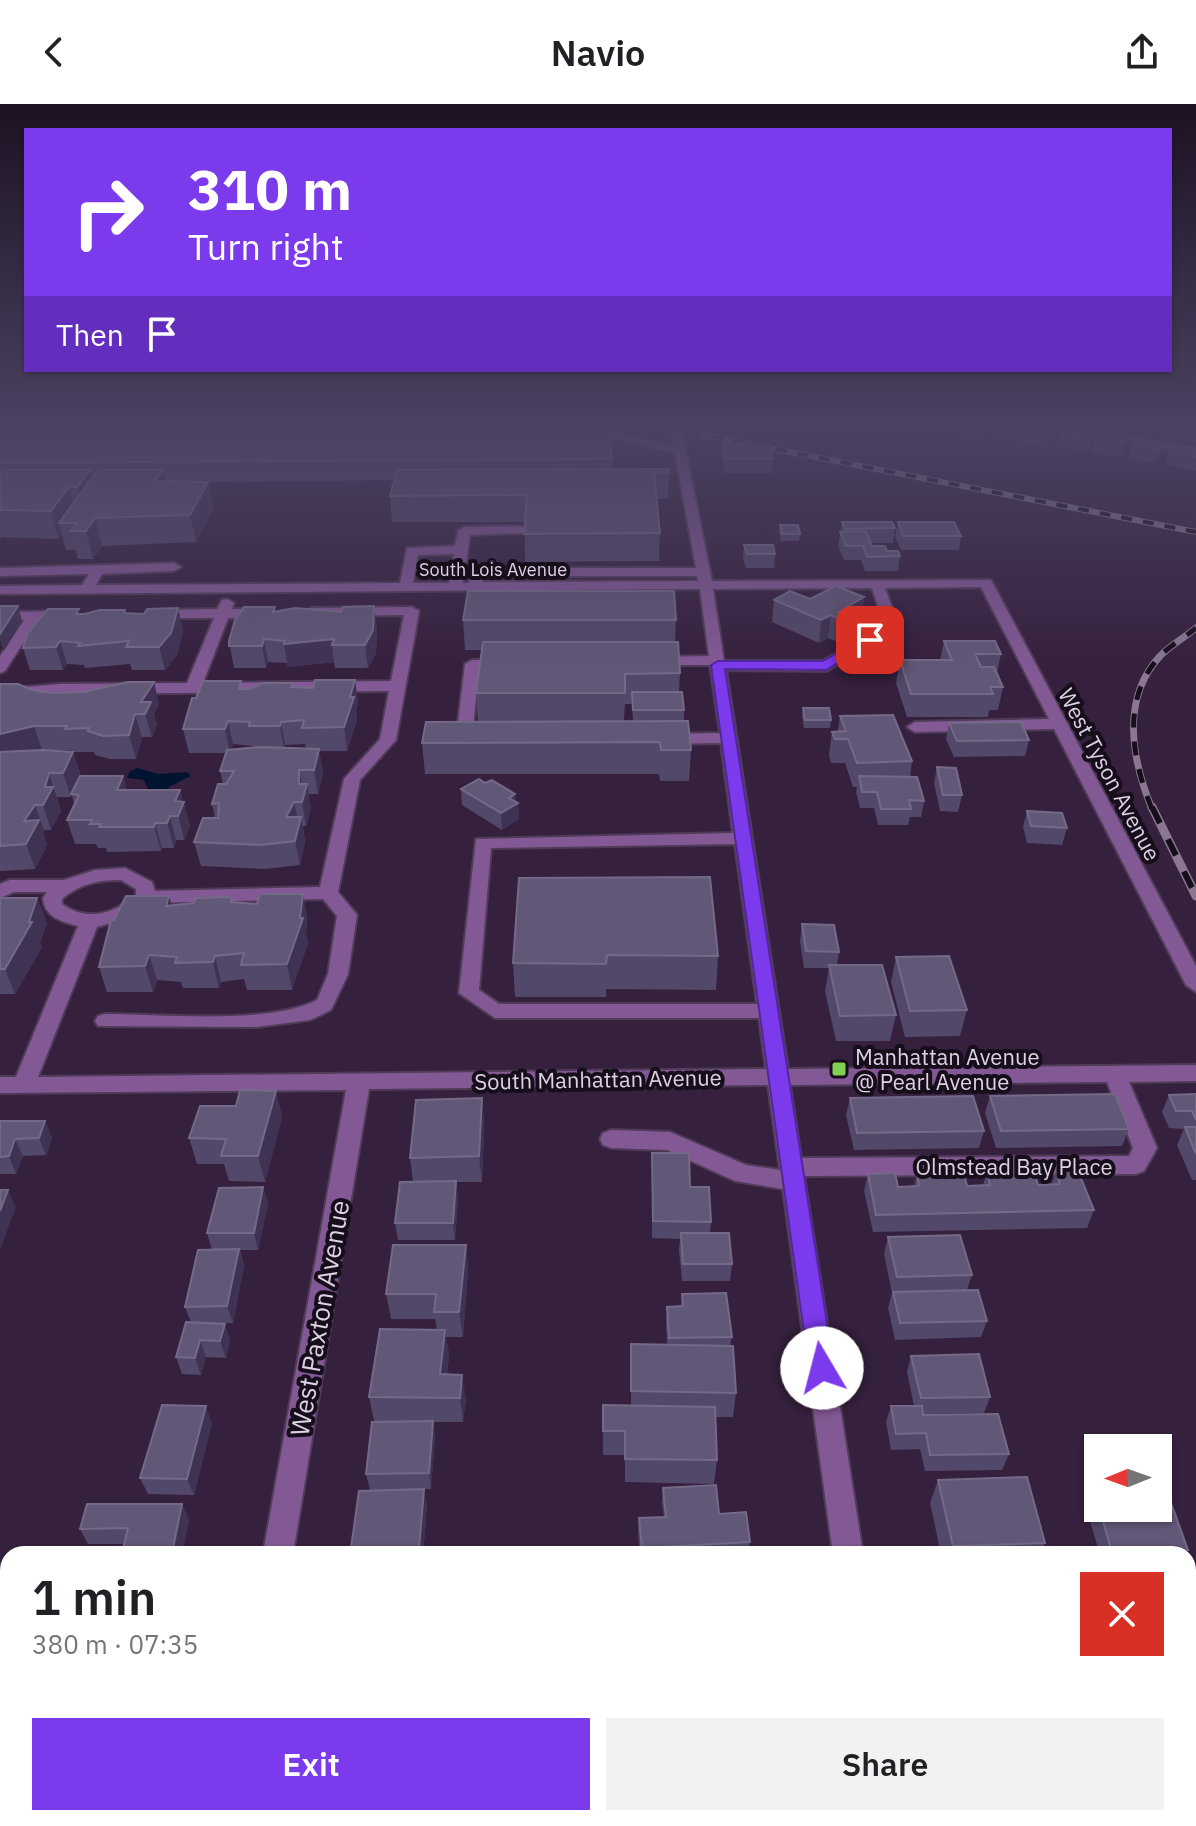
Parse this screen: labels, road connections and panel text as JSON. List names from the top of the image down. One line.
{"streets":{"street":["South Lois Avenue","West Tyson Avenue","South Manhattan Avenue","Olmstead Bay Place","West Paxton Avenue"]},"crossings":[["South Lois Avenue","West Tyson Avenue"],["South Manhattan Avenue","Olmstead Bay Place"],["South Manhattan Avenue","West Paxton Avenue"]],"places":{"transit":["Manhattan Avenue @ Pearl Avenue"]},"north":"left","page":{"header":"Navio","turn":["310 m","Turn right"],"then":"Then","heading":["1 min","380 m · 07:35"],"buttons":["Exit","Share"]}}
